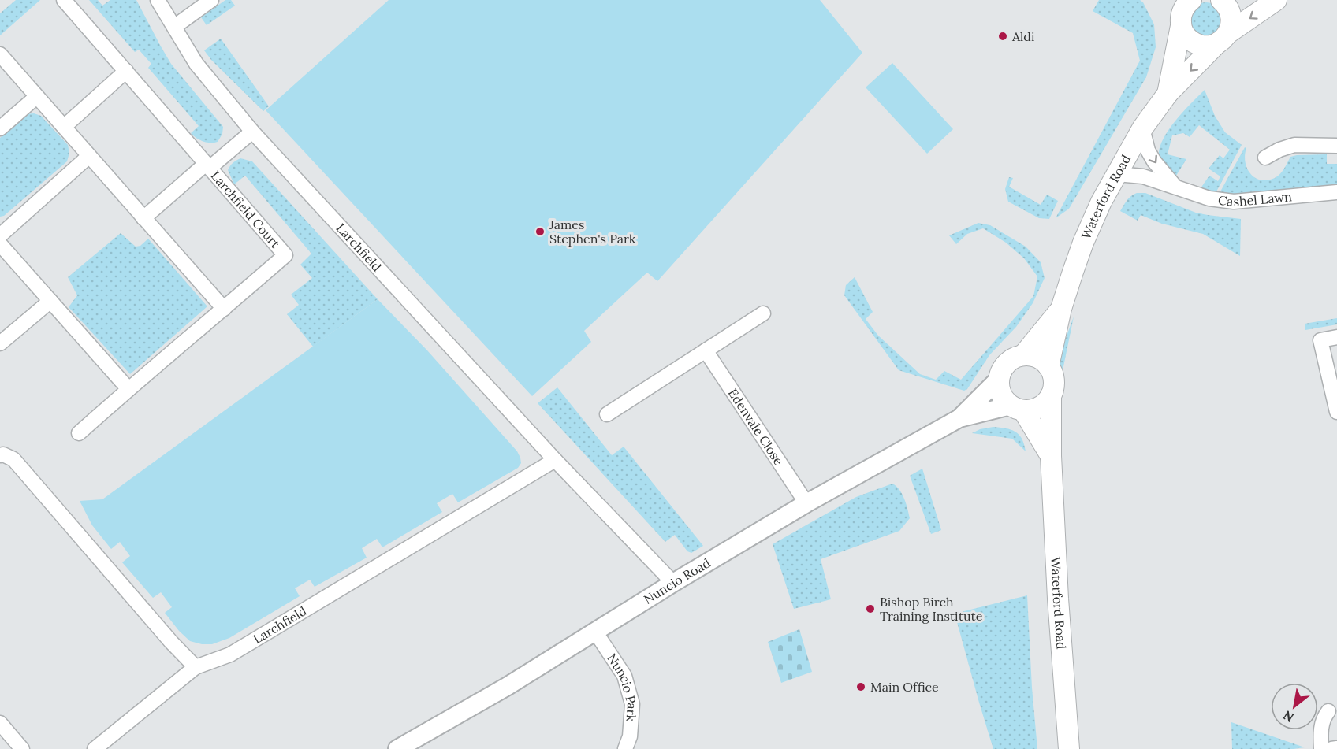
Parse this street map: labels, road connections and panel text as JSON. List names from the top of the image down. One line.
{"streets":{"main road":["Waterford Road"],"street":["Cashel Lawn","Larchfield Court","Larchfield","Edenvale Close","Nuncio Road","Nuncio Park"]},"crossings":[["Waterford Road","Cashel Lawn"],["Waterford Road","Nuncio Road"],["Larchfield Court","Larchfield"],["Larchfield","Nuncio Road"],["Edenvale Close","Nuncio Road"],["Nuncio Road","Nuncio Park"]],"places":["Aldi","James Stephen's Park","Bishop Birch Training Institute","Main Office"],"north":"bottom left"}
